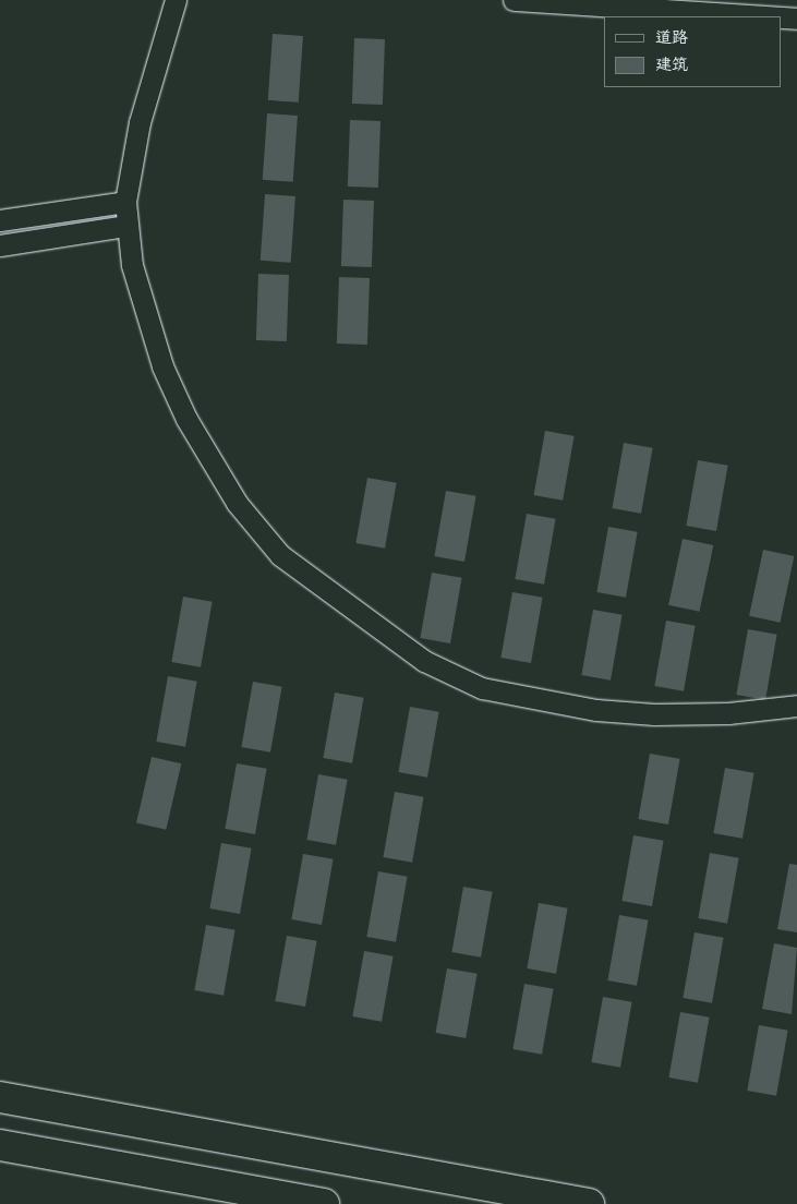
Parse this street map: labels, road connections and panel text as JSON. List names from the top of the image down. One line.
{"legend":["道路","建筑"]}
